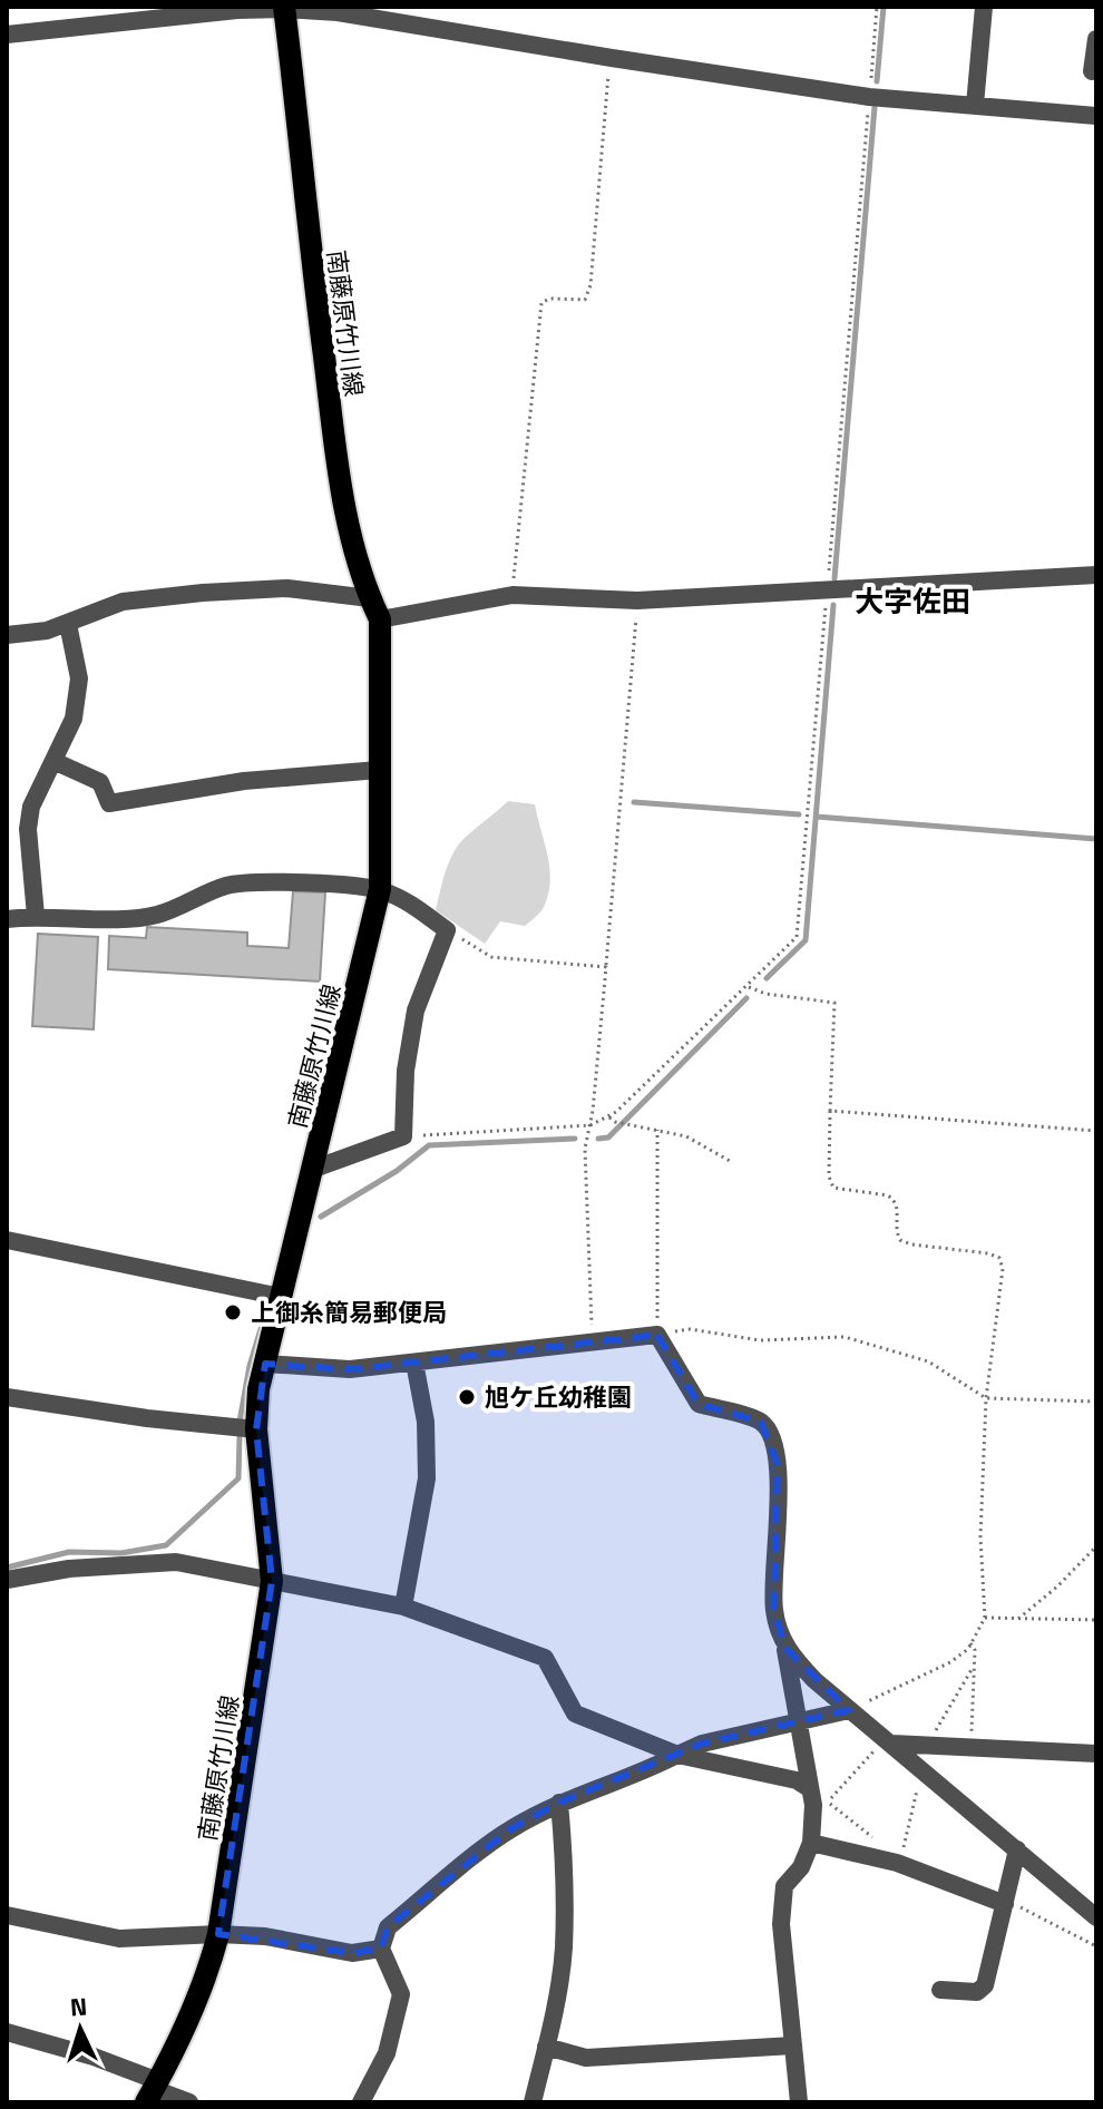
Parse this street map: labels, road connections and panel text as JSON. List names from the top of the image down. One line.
{"streets":{"main road":["南藤原竹川線"]},"districts":["大字佐田"],"places":["上御糸簡易郵便局","旭ケ丘幼稚園"],"north":"top"}
